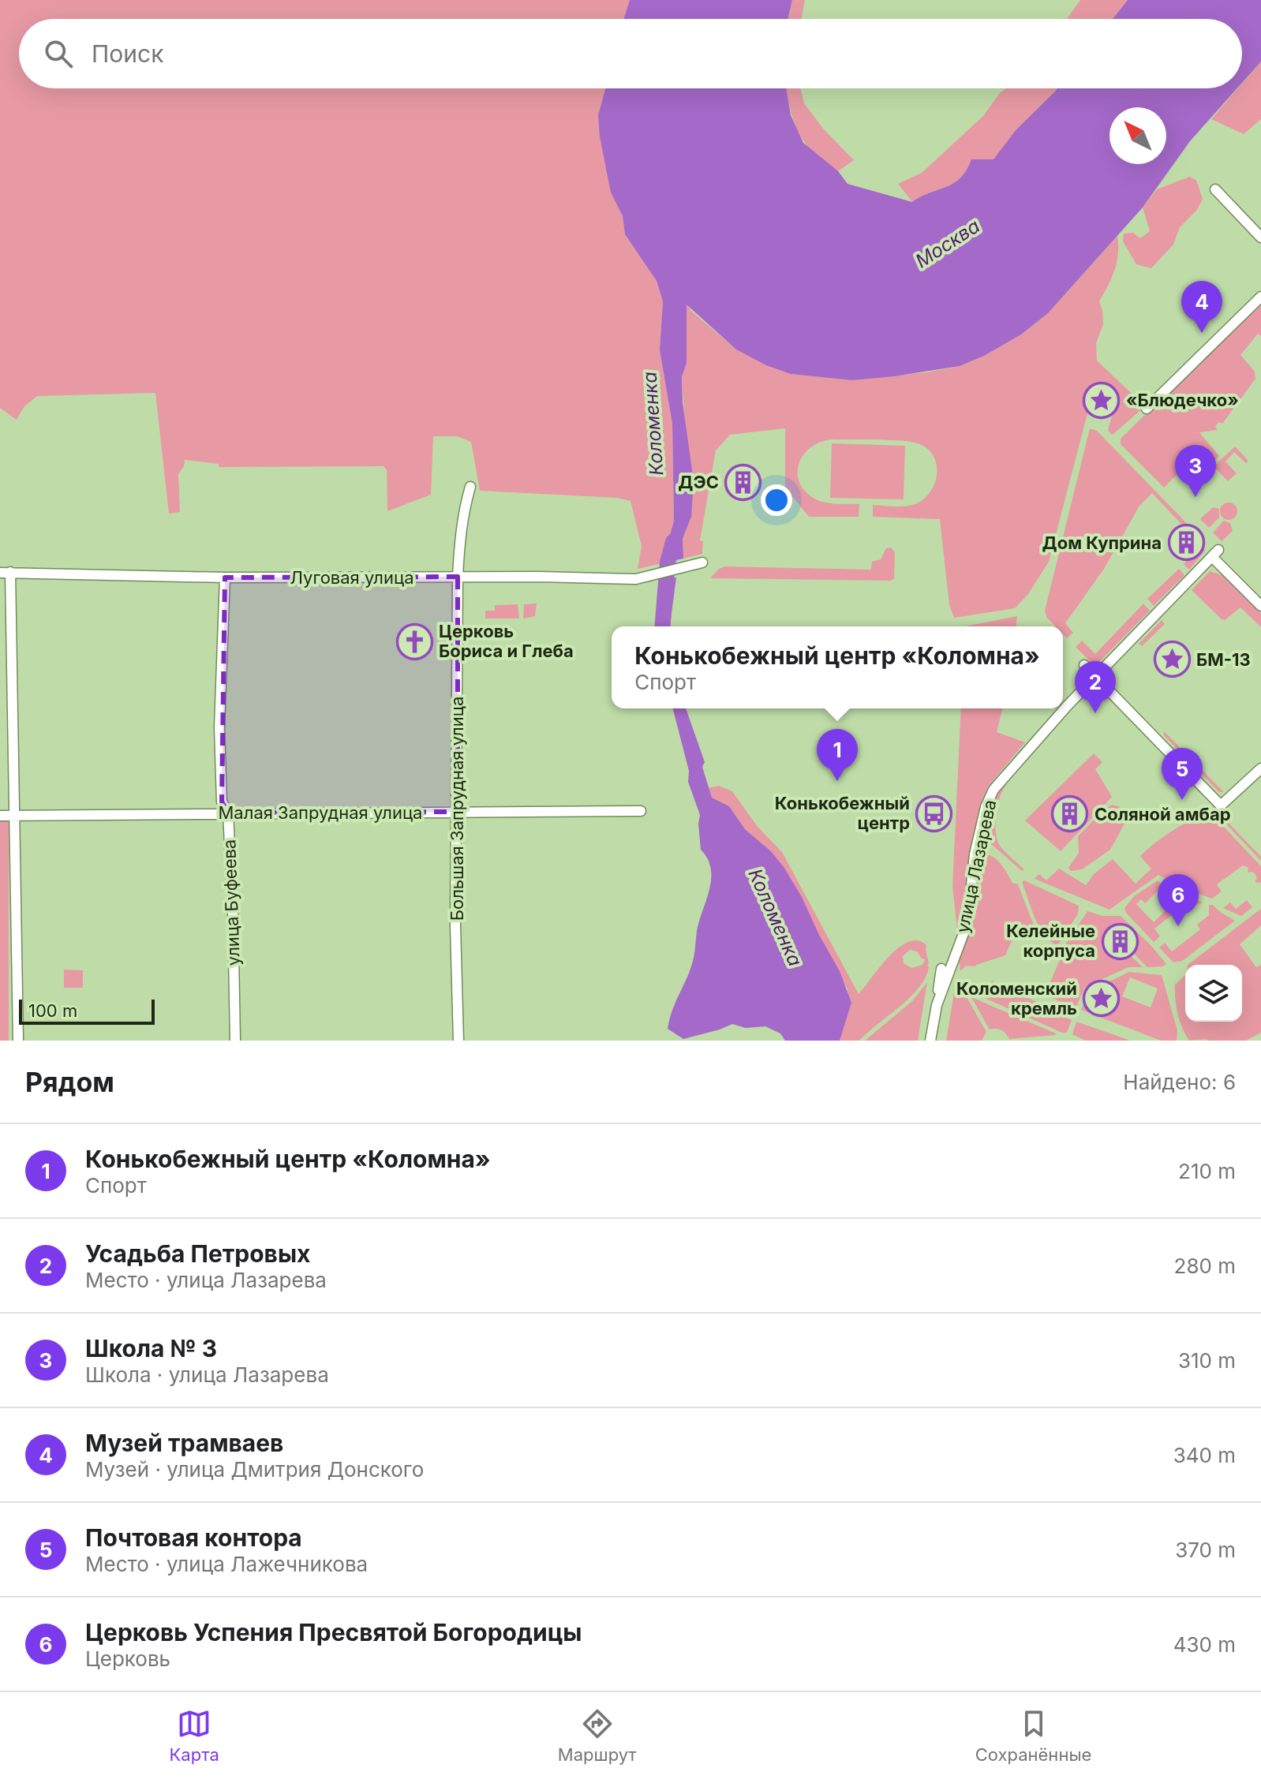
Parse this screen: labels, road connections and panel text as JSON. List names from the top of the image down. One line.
{"streets":{"street":["Луговая улица","Большая Запрудная улица","Малая Запрудная улица","улица Лазарева","улица Буфеева"]},"crossings":[["Луговая улица","Большая Запрудная улица"],["Луговая улица","улица Буфеева"],["Большая Запрудная улица","Малая Запрудная улица"],["Малая Запрудная улица","улица Буфеева"]],"water":["Москва","Коломенка"],"places":{"place":["«Блюдечко»","БМ-13","Коломенский кремль"],"building":["ДЭС","Дом Куприна","Соляной амбар","Келейные корпуса"],"church":["Церковь Бориса и Глеба"],"bus stop":["Конькобежный центр"]},"scale_bar":"100 m","north":"top left","page":{"search":"Поиск","pins":["4","3","2","1","5","6"],"popup":["Конькобежный центр «Коломна»","Спорт"],"scale":"100 m","heading":["Рядом","Найдено: 6"],"list":[{"mark":"1","name":"Конькобежный центр «Коломна»","note":"Спорт","value":"210 m"},{"mark":"2","name":"Усадьба Петровых","note":"Место · улица Лазарева","value":"280 m"},{"mark":"3","name":"Школа № 3","note":"Школа · улица Лазарева","value":"310 m"},{"mark":"4","name":"Музей трамваев","note":"Музей · улица Дмитрия Донского","value":"340 m"},{"mark":"5","name":"Почтовая контора","note":"Место · улица Лажечникова","value":"370 m"},{"mark":"6","name":"Церковь Успения Пресвятой Богородицы","note":"Церковь","value":"430 m"}],"nav":["Карта","Маршрут","Сохранённые"]}}
